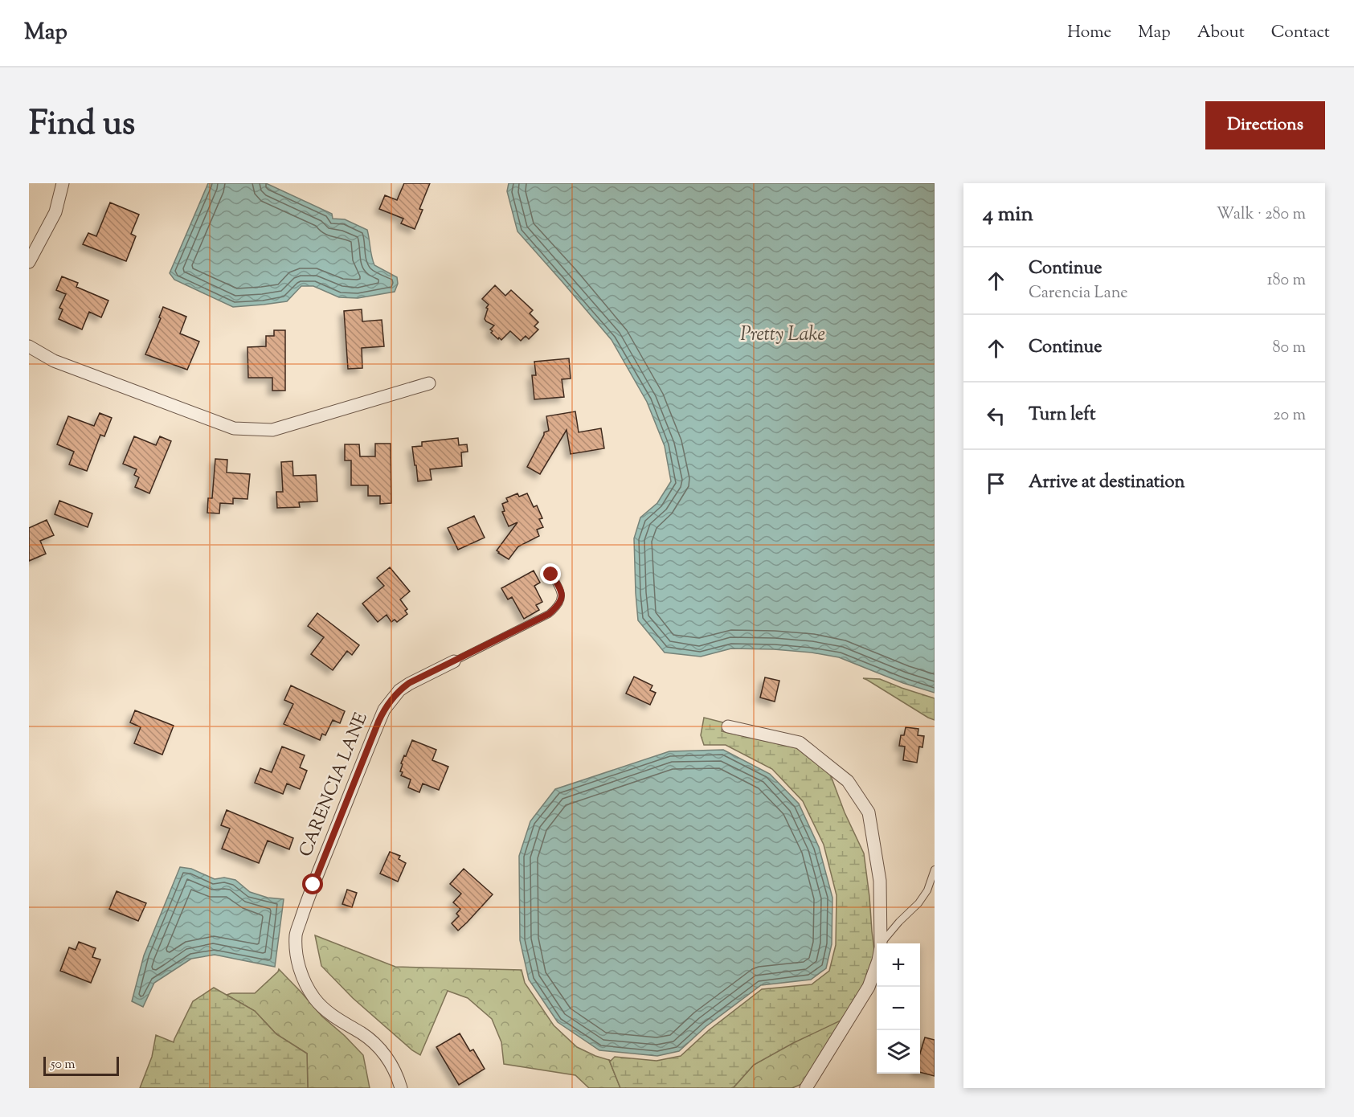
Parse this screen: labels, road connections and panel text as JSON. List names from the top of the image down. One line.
{"streets":{"street":["CARENCIA LANE"]},"water":["Pretty Lake"],"scale_bar":"50 m","page":{"header":"Map","nav":["Home","Map","About","Contact"],"title":"Find us","buttons":"Directions","heading":["4 min","Walk · 280 m"],"list":[["Continue","Carencia Lane","180 m"],["Continue","80 m"],["Turn left","20 m"],"Arrive at destination"],"map_buttons":["+","−"],"scale":"50 m"}}
